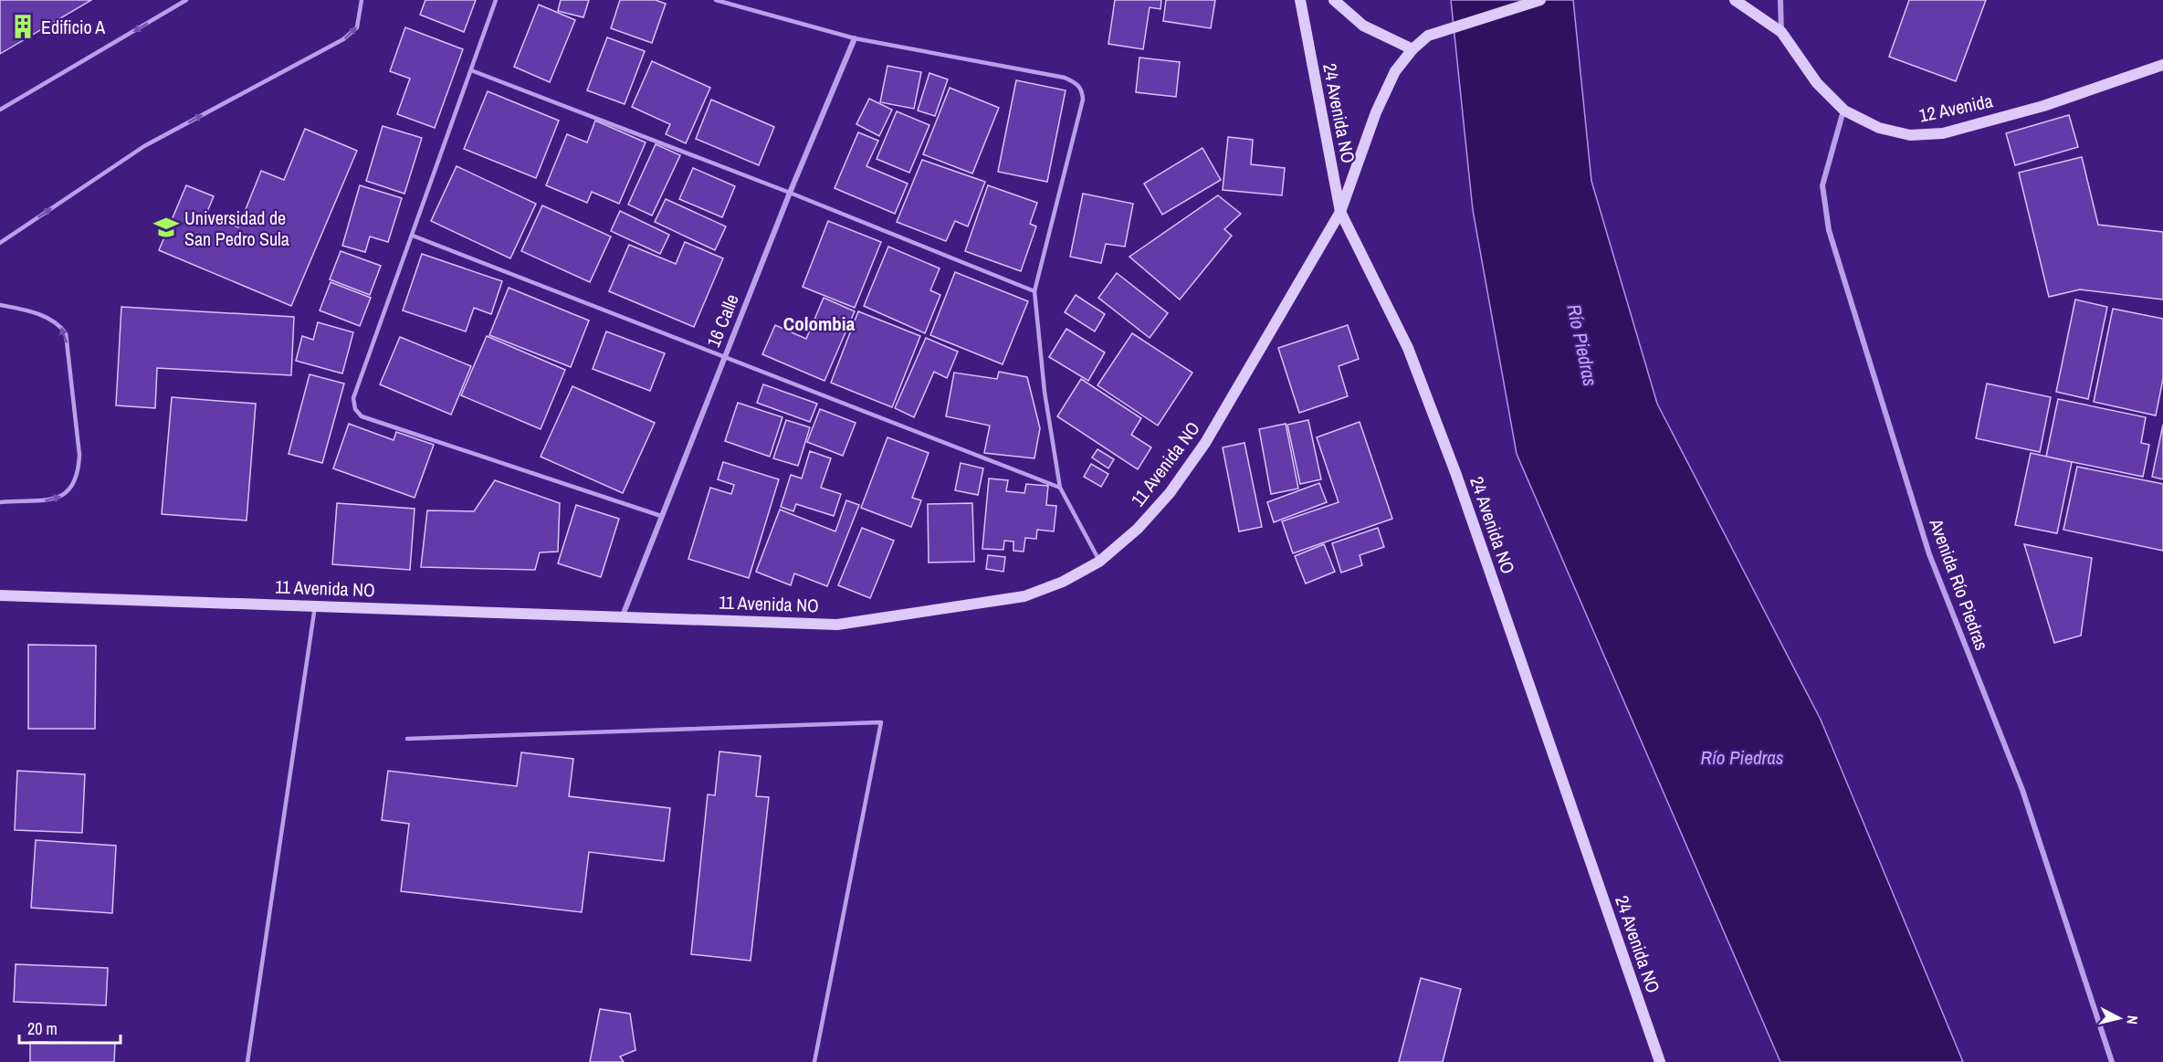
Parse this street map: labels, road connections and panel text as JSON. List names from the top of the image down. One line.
{"streets":{"street":["12 Avenida","24 Avenida NO","16 Calle","11 Avenida NO","Avenida Río Piedras"]},"crossings":[["12 Avenida","Avenida Río Piedras"],["24 Avenida NO","11 Avenida NO"],["16 Calle","11 Avenida NO"]],"districts":["Colombia"],"water":["Río Piedras"],"places":{"building":["Edificio A"],"school or university":["Universidad de San Pedro Sula"]},"scale_bar":"20 m","north":"right"}
